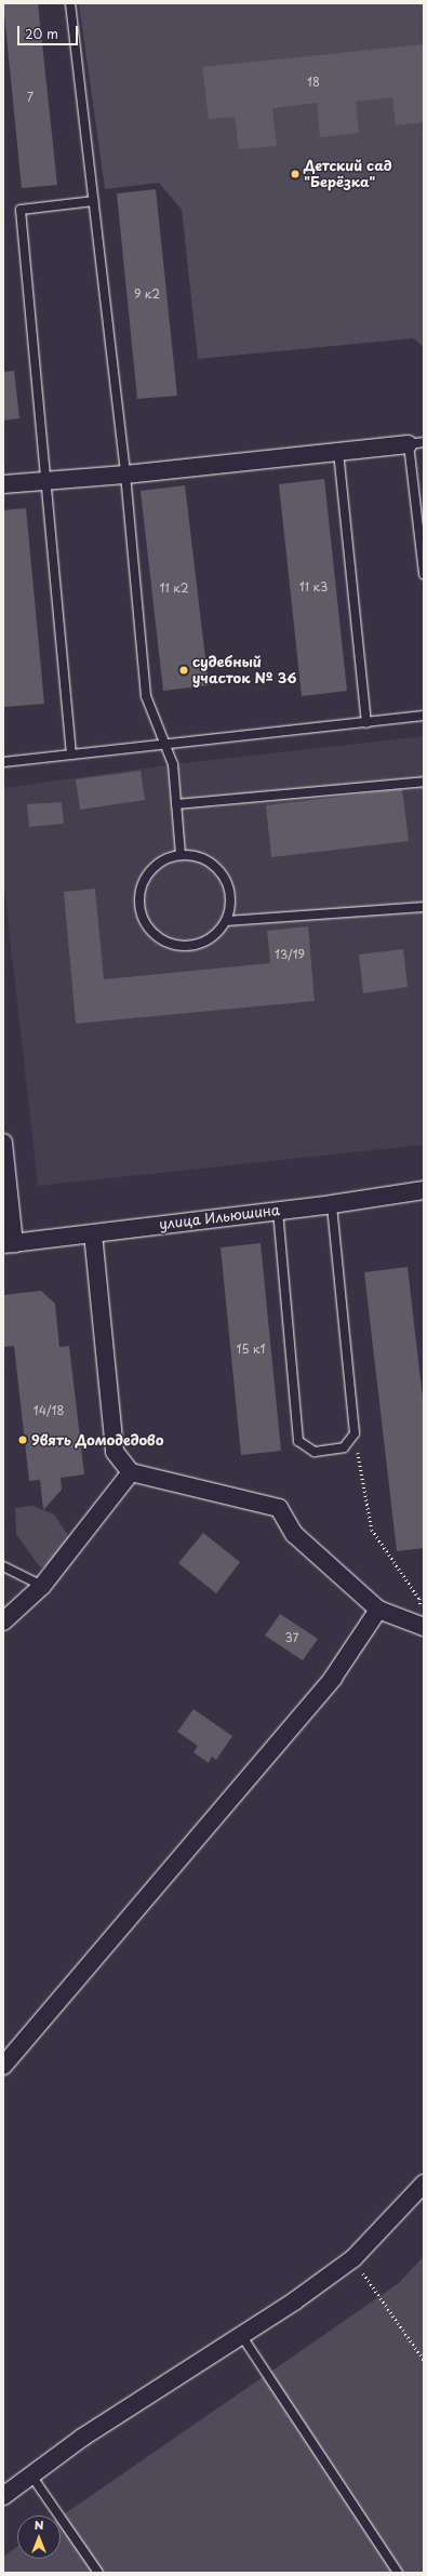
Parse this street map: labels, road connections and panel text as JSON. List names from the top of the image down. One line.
{"streets":{"street":["улица Ильюшина"]},"places":["Детский сад \"Берёзка\"","судебный участок № 36","9вять Домодедово"],"house_numbers":["18","7","9 к2","11 к3","11 к2","13/19","15 к1","14/18","37"],"scale_bar":"20 m","north":"top"}
